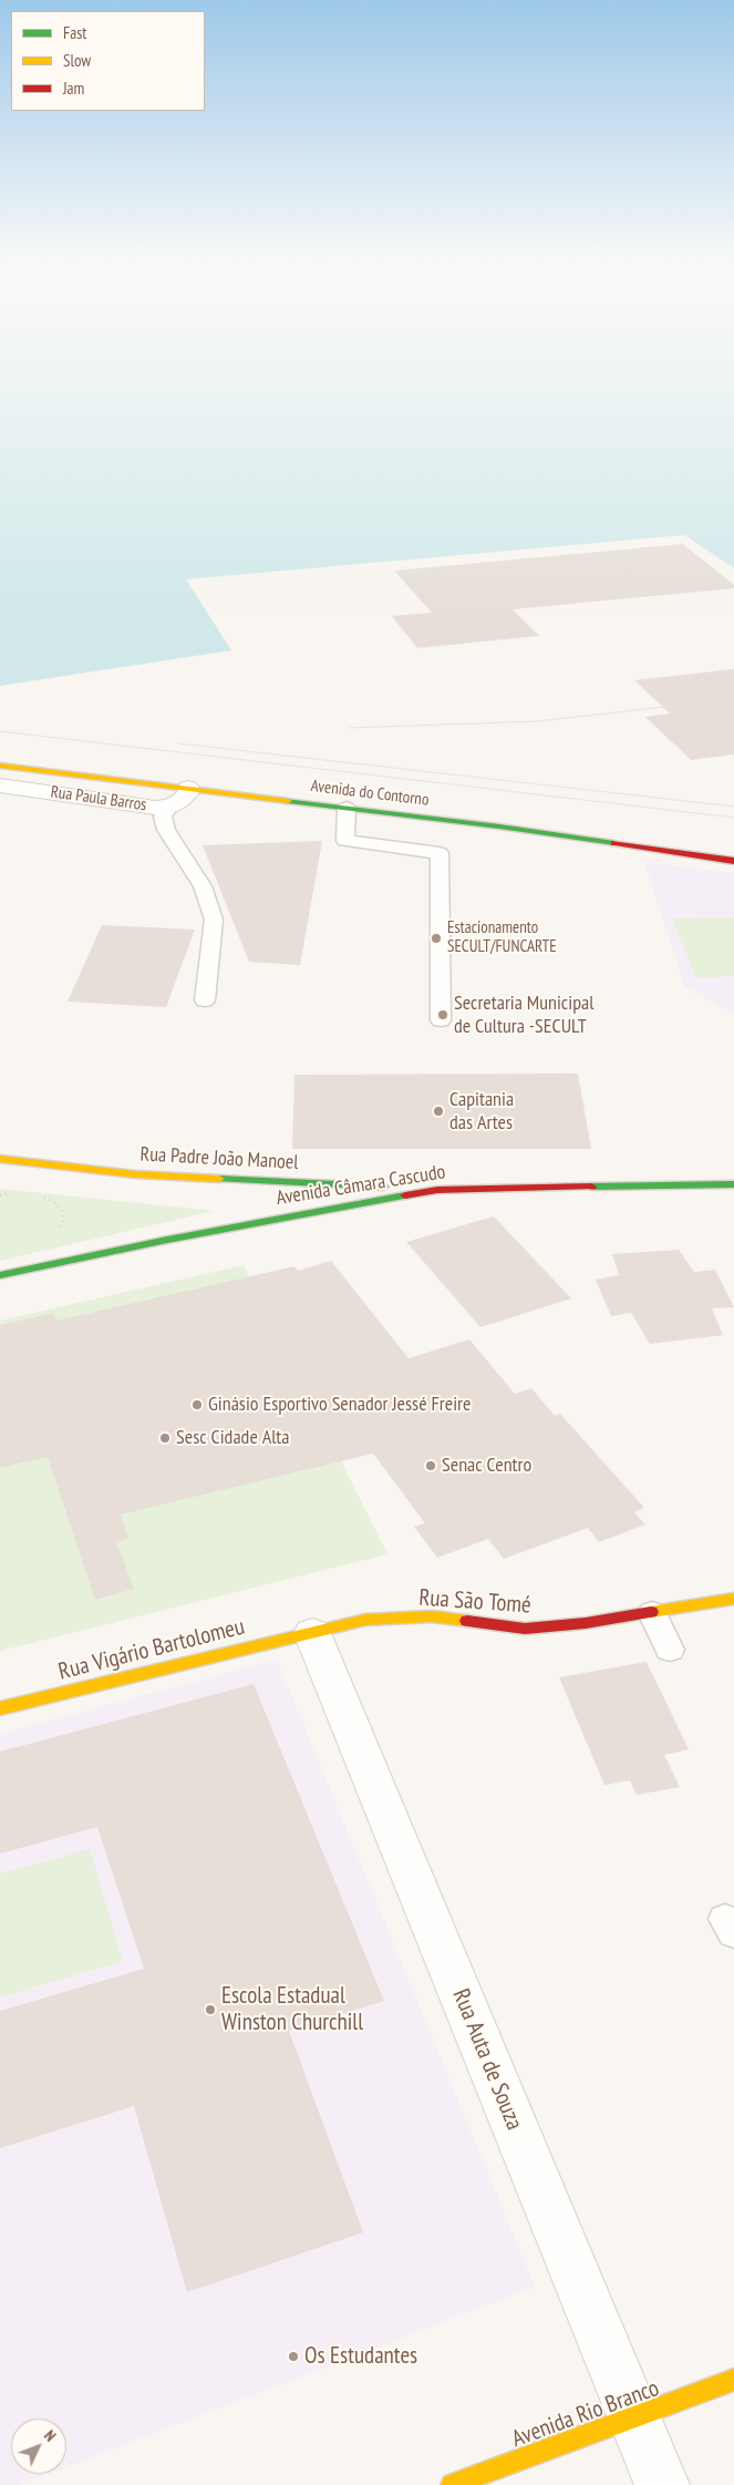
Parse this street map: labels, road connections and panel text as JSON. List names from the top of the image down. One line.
{"streets":{"main road":["Avenida do Contorno","Rua Padre João Manoel","Avenida Câmara Cascudo","Rua São Tomé","Rua Vigário Bartolomeu","Avenida Rio Branco"],"street":["Rua Paula Barros","Rua Auta de Souza"]},"crossings":[["Avenida do Contorno","Rua Paula Barros"],["Rua Padre João Manoel","Avenida Câmara Cascudo"],["Rua São Tomé","Rua Vigário Bartolomeu"],["Rua São Tomé","Rua Auta de Souza"],["Rua Vigário Bartolomeu","Rua Auta de Souza"],["Rua Auta de Souza","Avenida Rio Branco"]],"places":["Estacionamento SECULT/FUNCARTE","Secretaria Municipal de Cultura -SECULT","Capitania das Artes","Ginásio Esportivo Senador Jessé Freire","Sesc Cidade Alta","Senac Centro","Escola Estadual Winston Churchill","Os Estudantes"],"legend":["Fast","Slow","Jam"],"north":"top right"}
